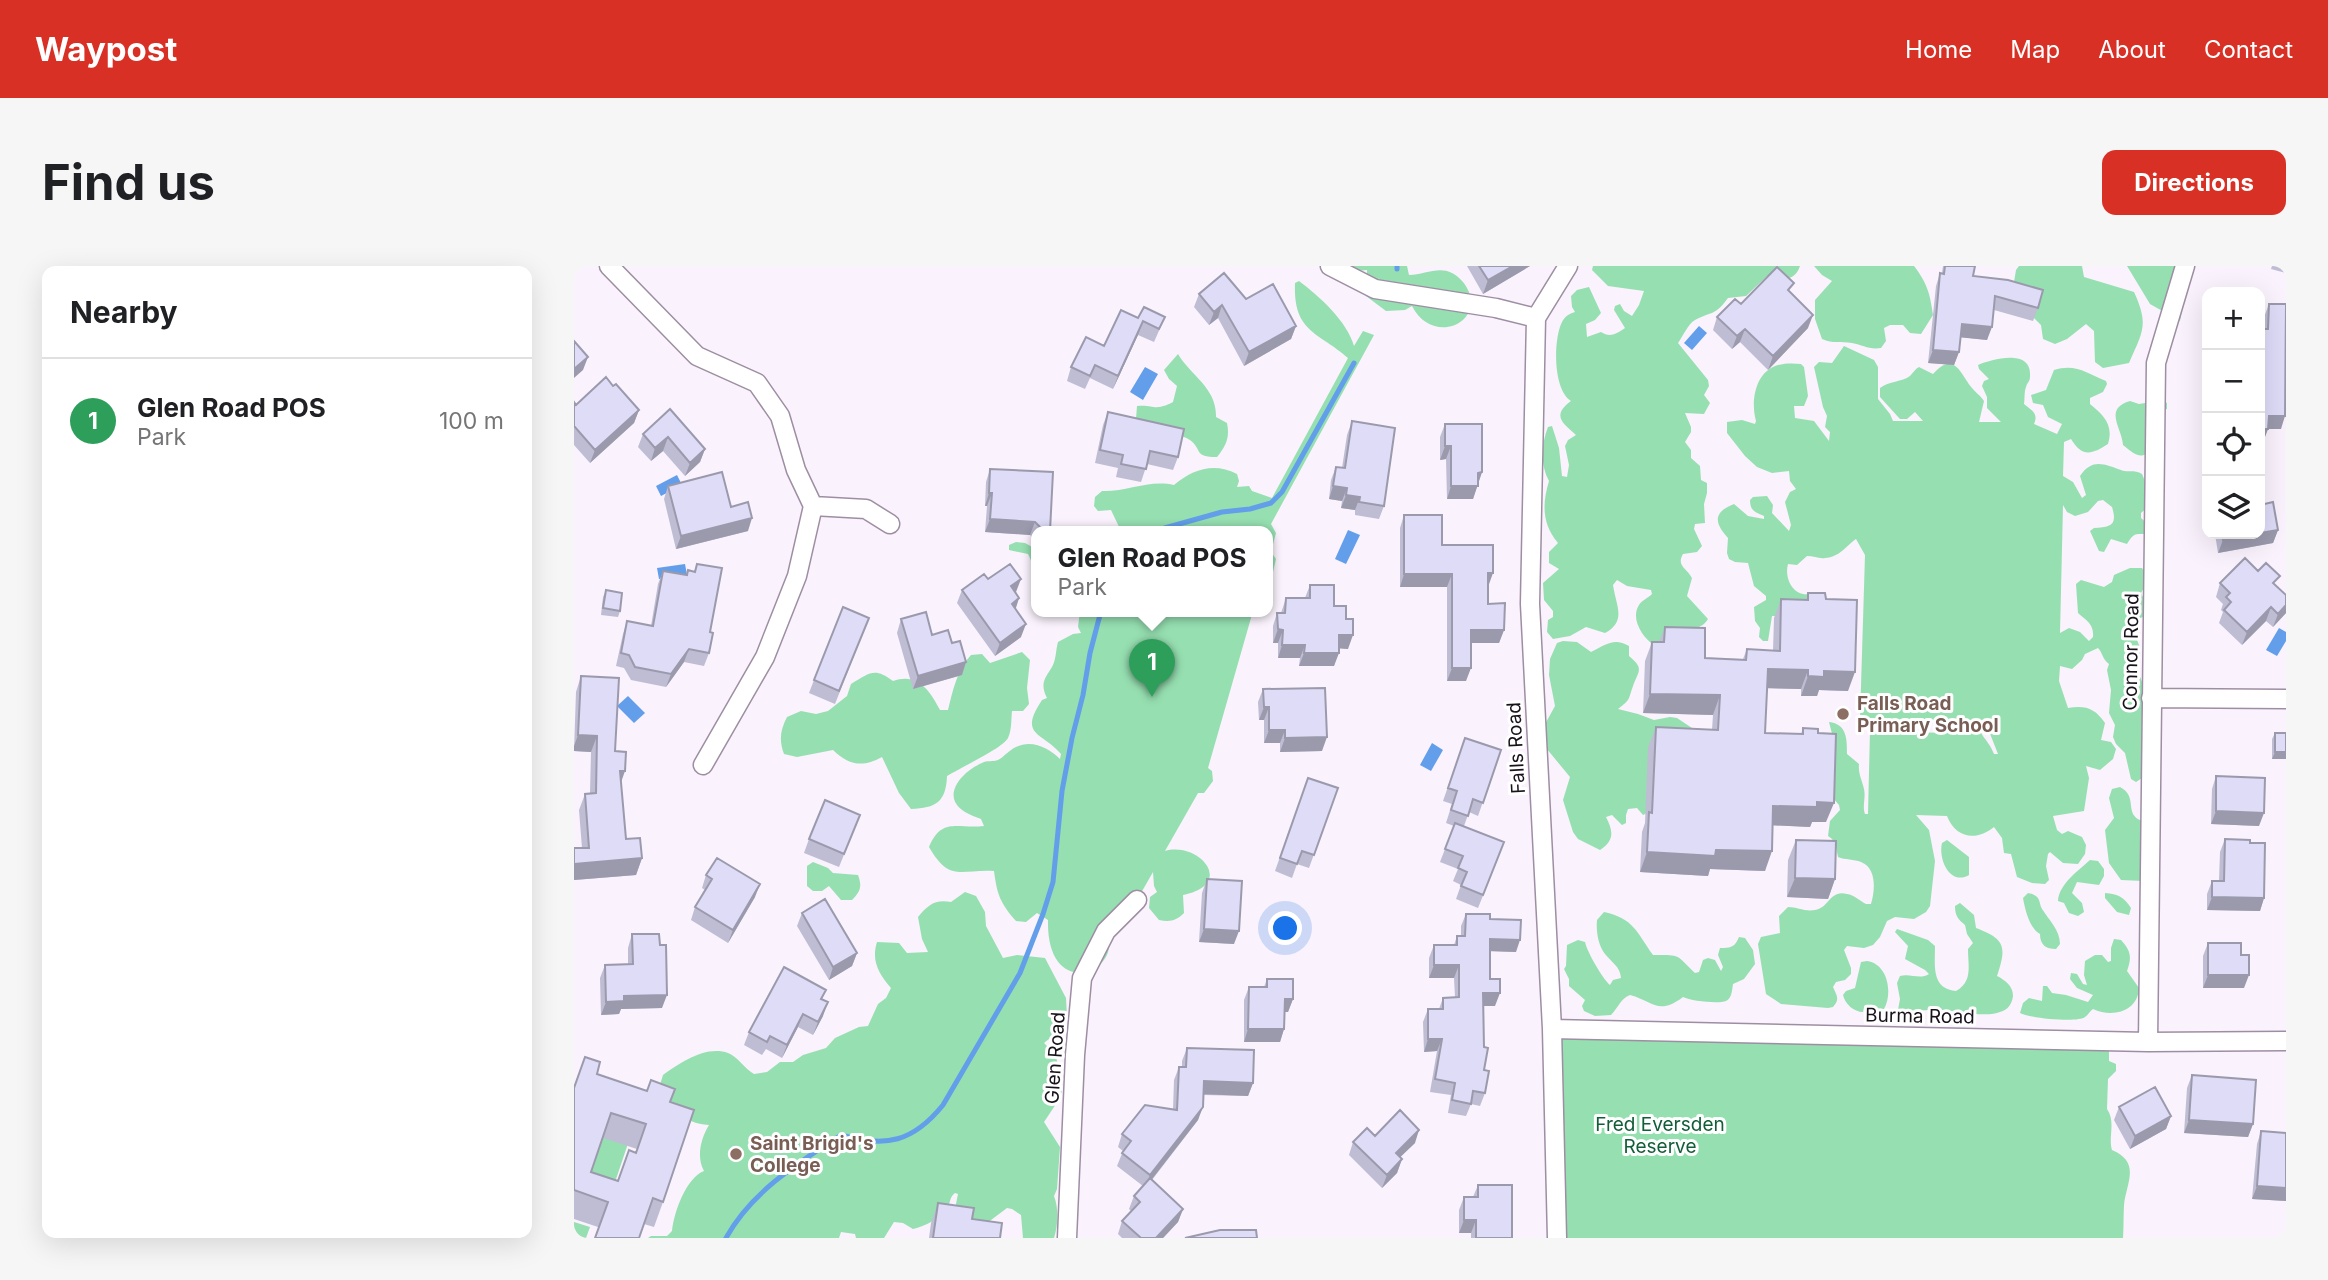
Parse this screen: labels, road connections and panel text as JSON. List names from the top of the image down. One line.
{"streets":{"street":["Connor Road","Falls Road","Burma Road","Glen Road"]},"crossings":[["Connor Road","Burma Road"],["Falls Road","Burma Road"]],"parks":["Fred Eversden Reserve"],"places":["Falls Road Primary School","Saint Brigid's College"],"page":{"header":"Waypost","nav":["Home","Map","About","Contact"],"buttons":"Directions","title":"Find us","heading":"Nearby","map_buttons":["+","−"],"list":[{"mark":"1","name":"Glen Road POS","note":"Park","value":"100 m"}],"popup":["Glen Road POS","Park"],"pins":"1"}}
